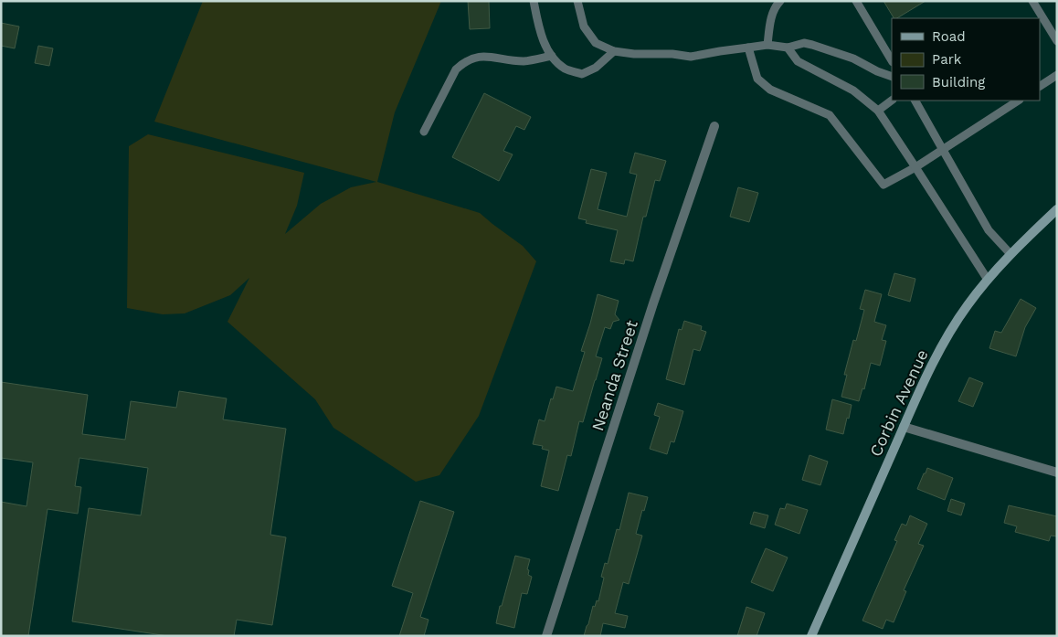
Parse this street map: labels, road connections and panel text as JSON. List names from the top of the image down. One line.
{"streets":{"main road":["Corbin Avenue"],"street":["Neanda Street"]},"legend":["Road","Park","Building"]}
